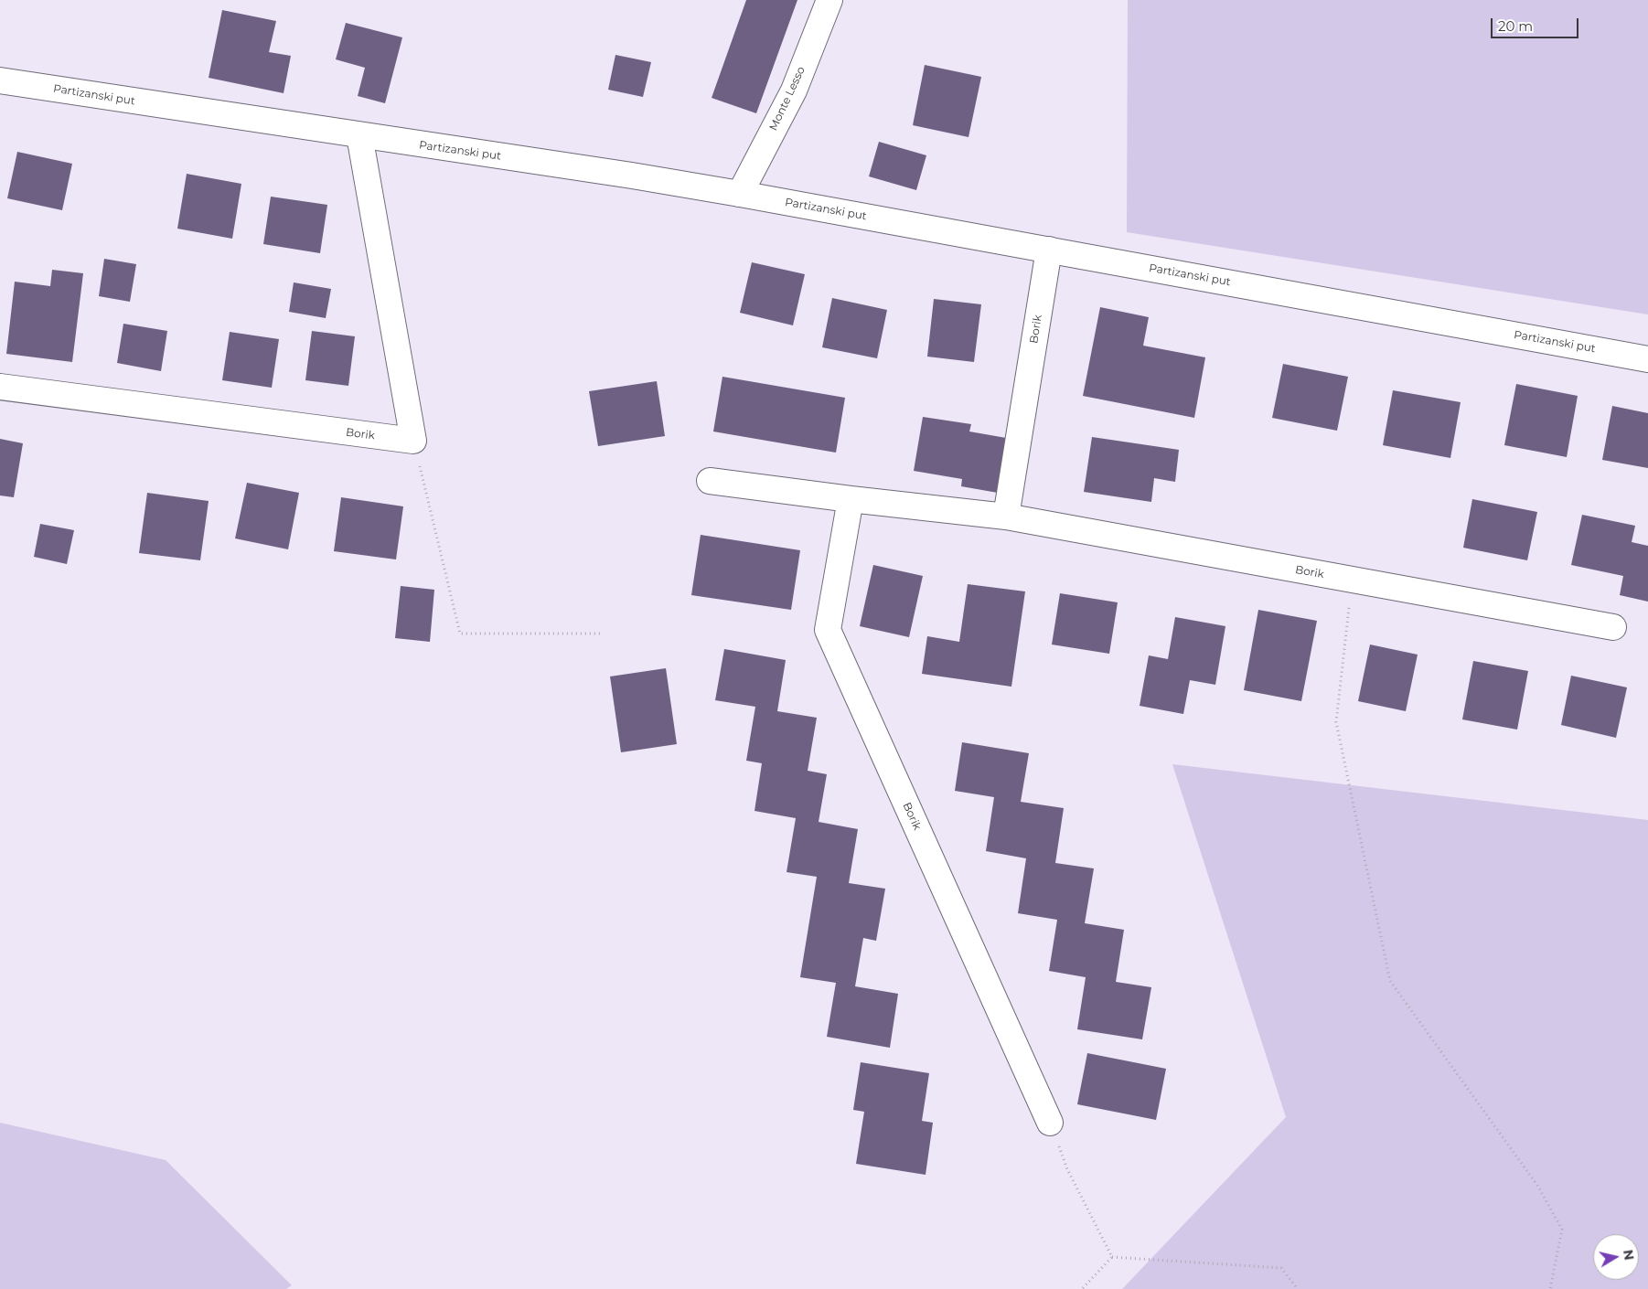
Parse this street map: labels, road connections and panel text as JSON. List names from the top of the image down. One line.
{"streets":{"street":["Partizanski put","Monte Lesso","Borik"]},"crossings":[["Partizanski put","Monte Lesso"],["Partizanski put","Borik"]],"scale_bar":"20 m","north":"right"}
